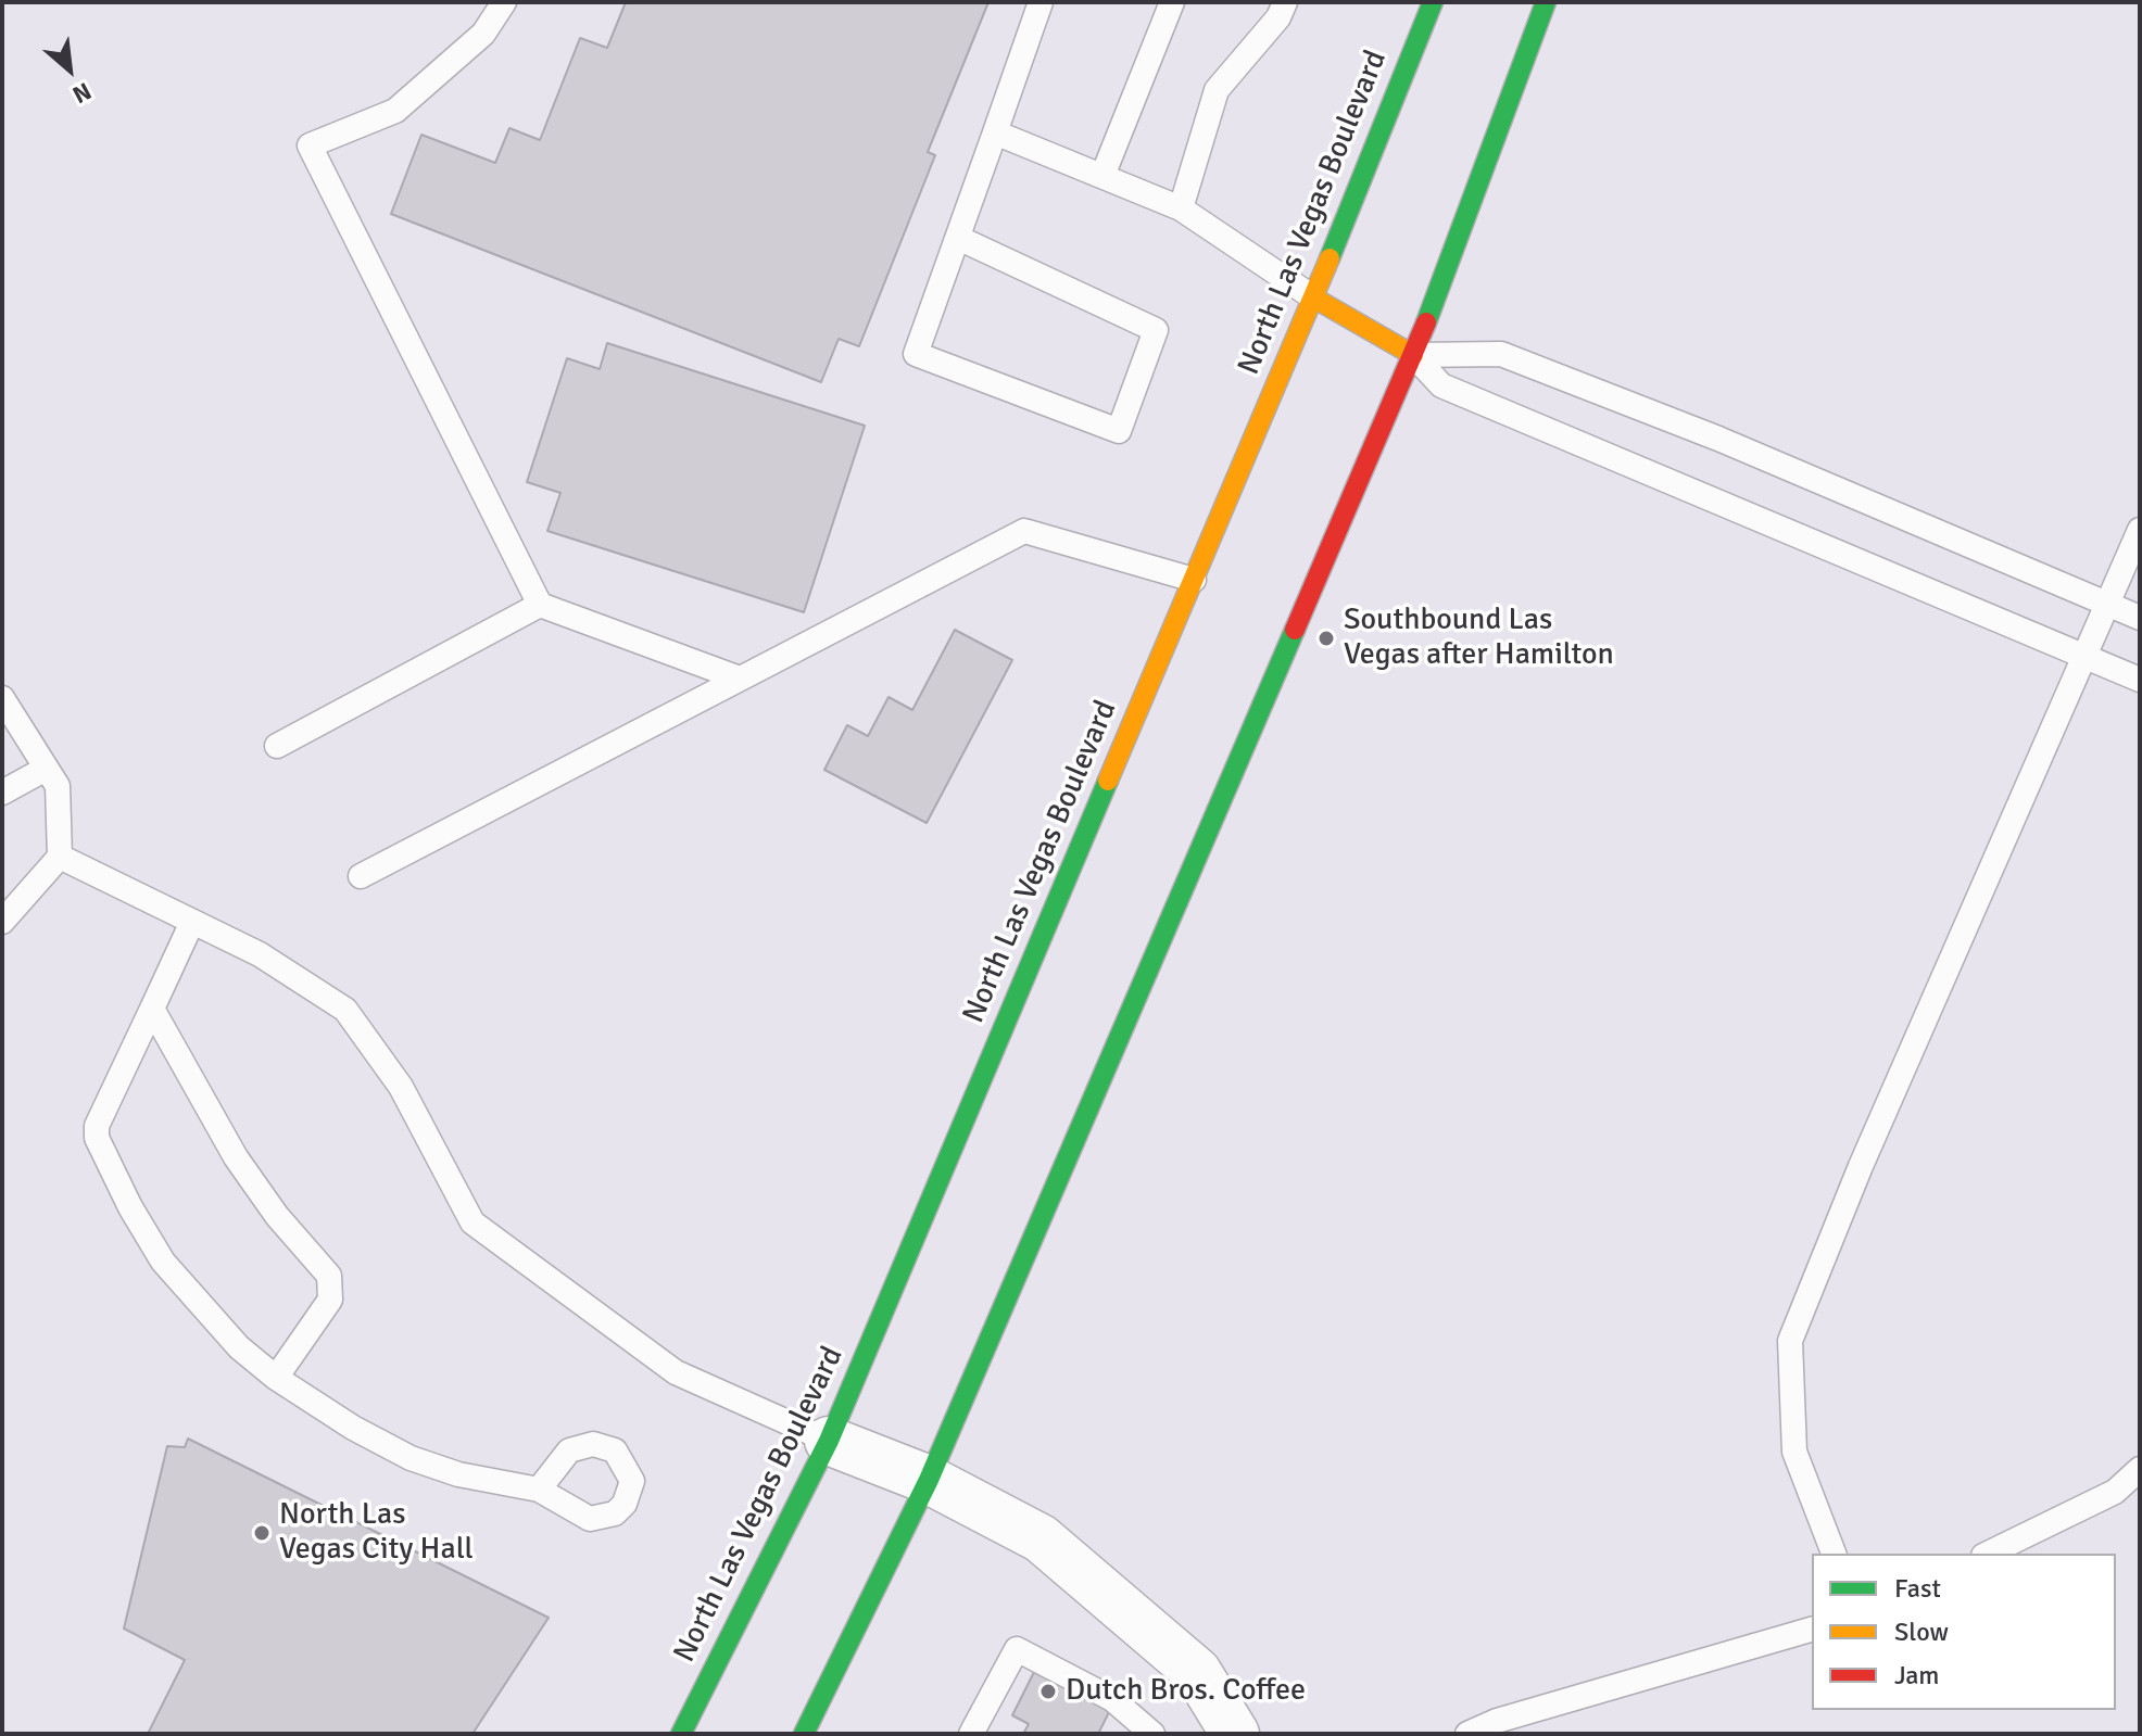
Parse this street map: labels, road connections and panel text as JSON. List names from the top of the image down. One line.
{"streets":{"main road":["North Las Vegas Boulevard"]},"places":["Southbound Las Vegas after Hamilton","North Las Vegas City Hall","Dutch Bros. Coffee"],"legend":["Fast","Slow","Jam"],"north":"bottom right"}
